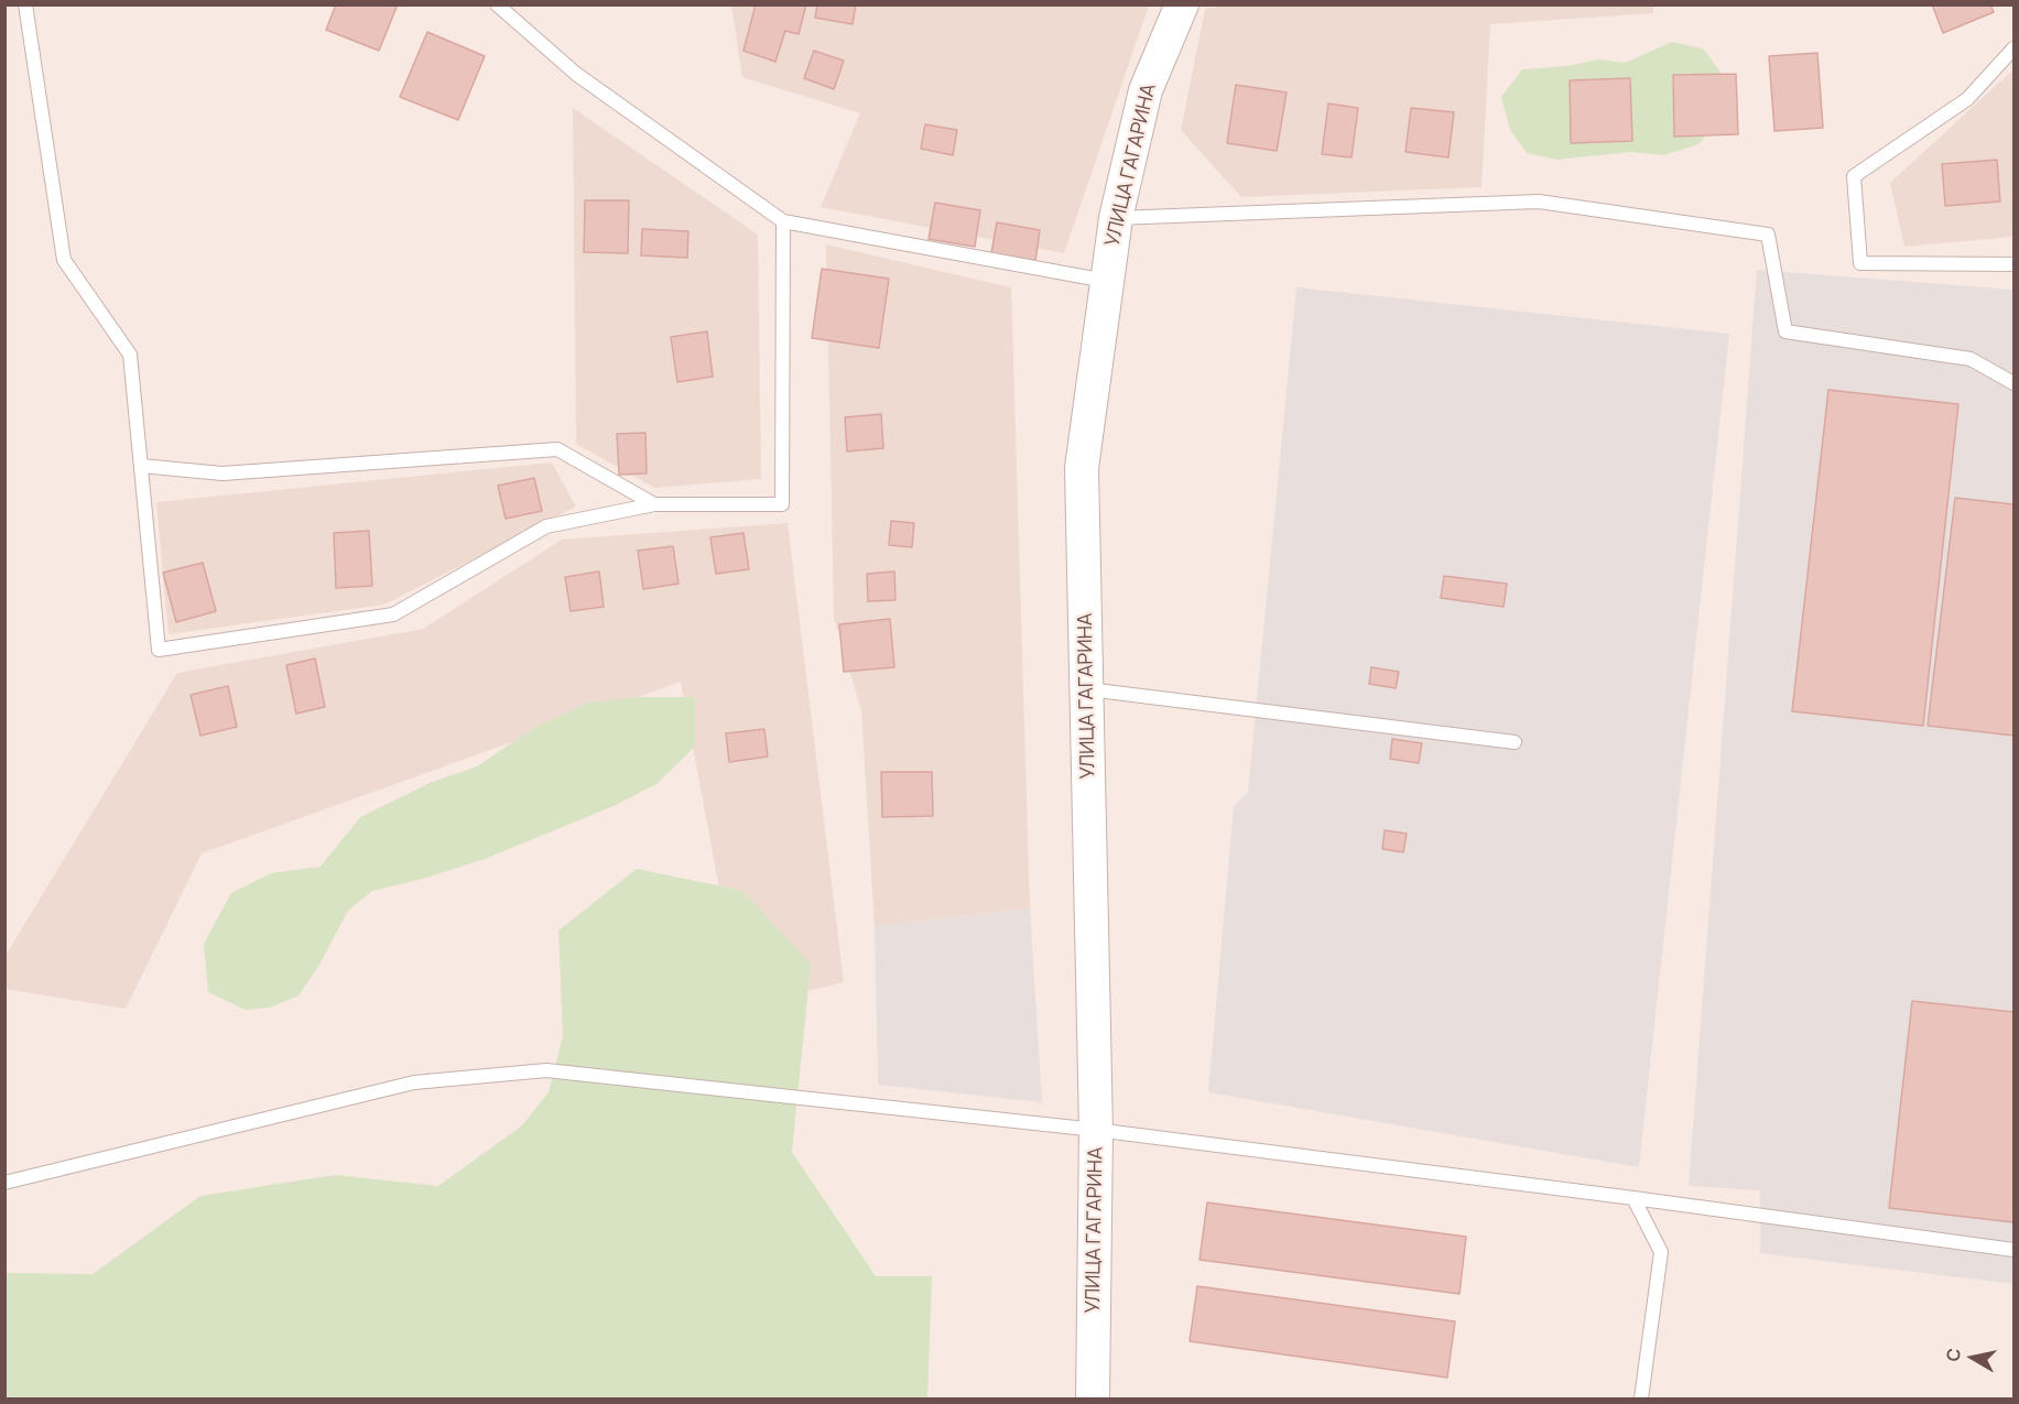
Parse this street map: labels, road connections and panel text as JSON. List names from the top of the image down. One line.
{"streets":{"street":["УЛИЦА ГАГАРИНА"]},"north":"left"}
